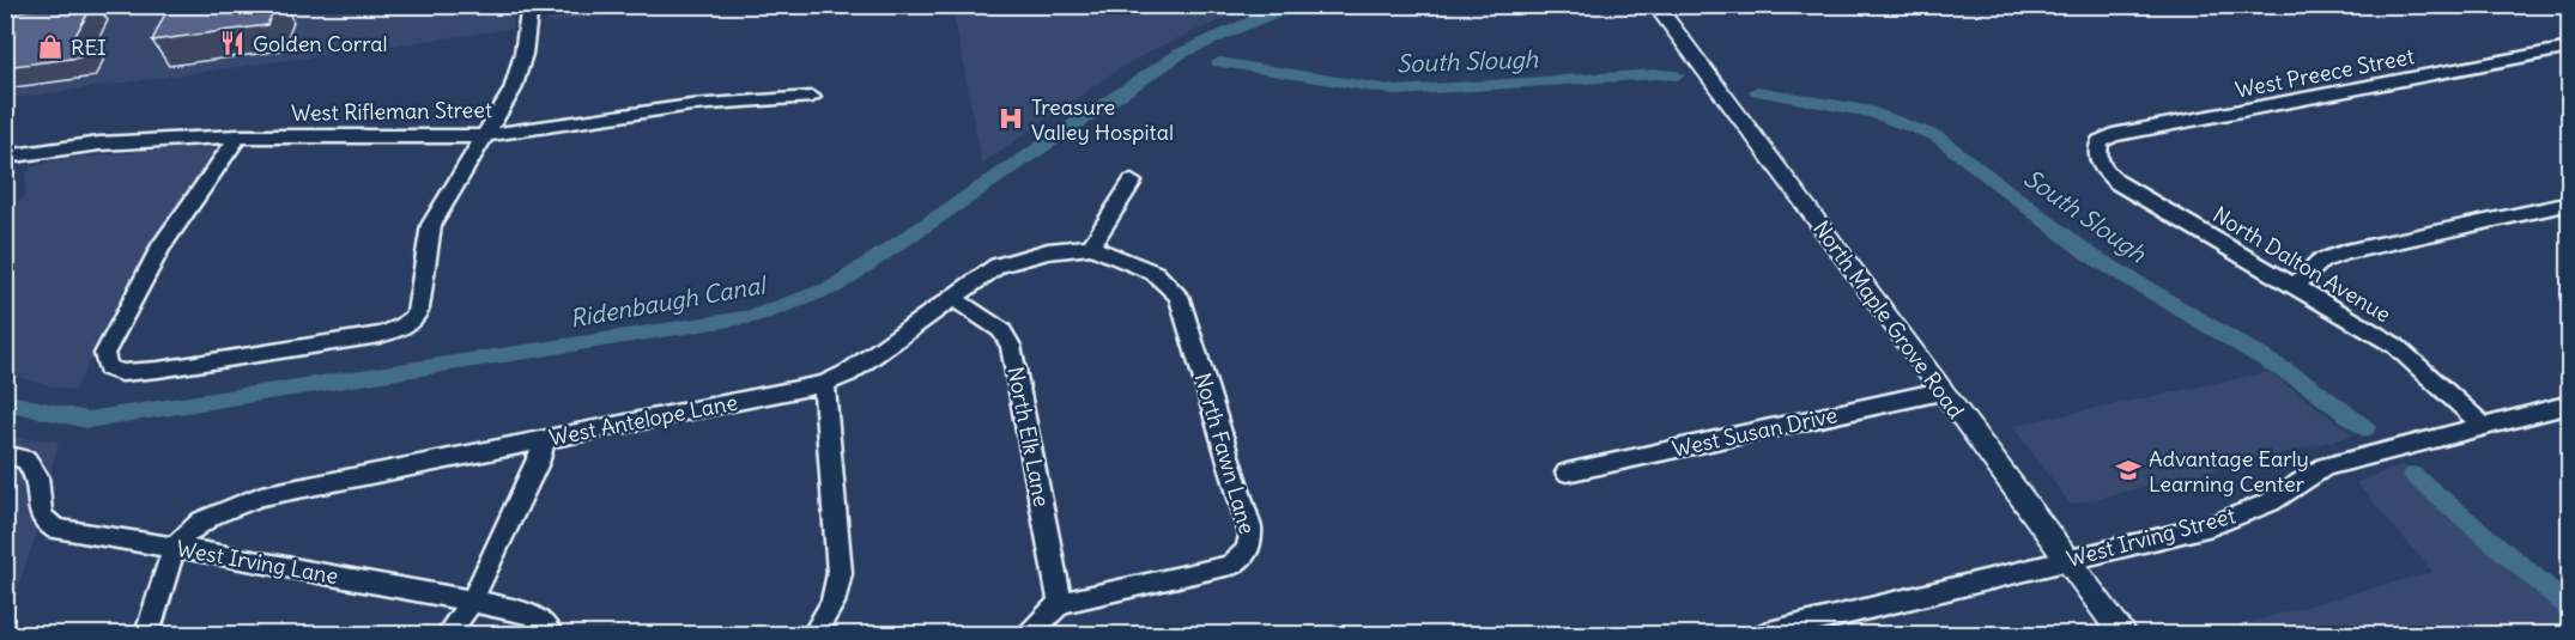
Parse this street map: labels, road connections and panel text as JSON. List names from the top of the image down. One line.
{"streets":{"main road":["North Maple Grove Road"],"street":["West Preece Street","West Rifleman Street","North Dalton Avenue","West Antelope Lane","West Susan Drive","North Elk Lane","North Fawn Lane","West Irving Street","West Irving Lane"]},"crossings":[["West Preece Street","North Dalton Avenue"],["North Dalton Avenue","West Irving Street"],["North Maple Grove Road","West Susan Drive"],["North Maple Grove Road","West Irving Street"],["West Antelope Lane","North Elk Lane"],["West Antelope Lane","North Fawn Lane"],["West Antelope Lane","West Irving Lane"],["North Elk Lane","North Fawn Lane"]],"water":["South Slough","Ridenbaugh Canal"],"places":{"restaurant":["Golden Corral"],"shop":["REI"],"hospital":["Treasure Valley Hospital"],"school or university":["Advantage Early Learning Center"]}}
